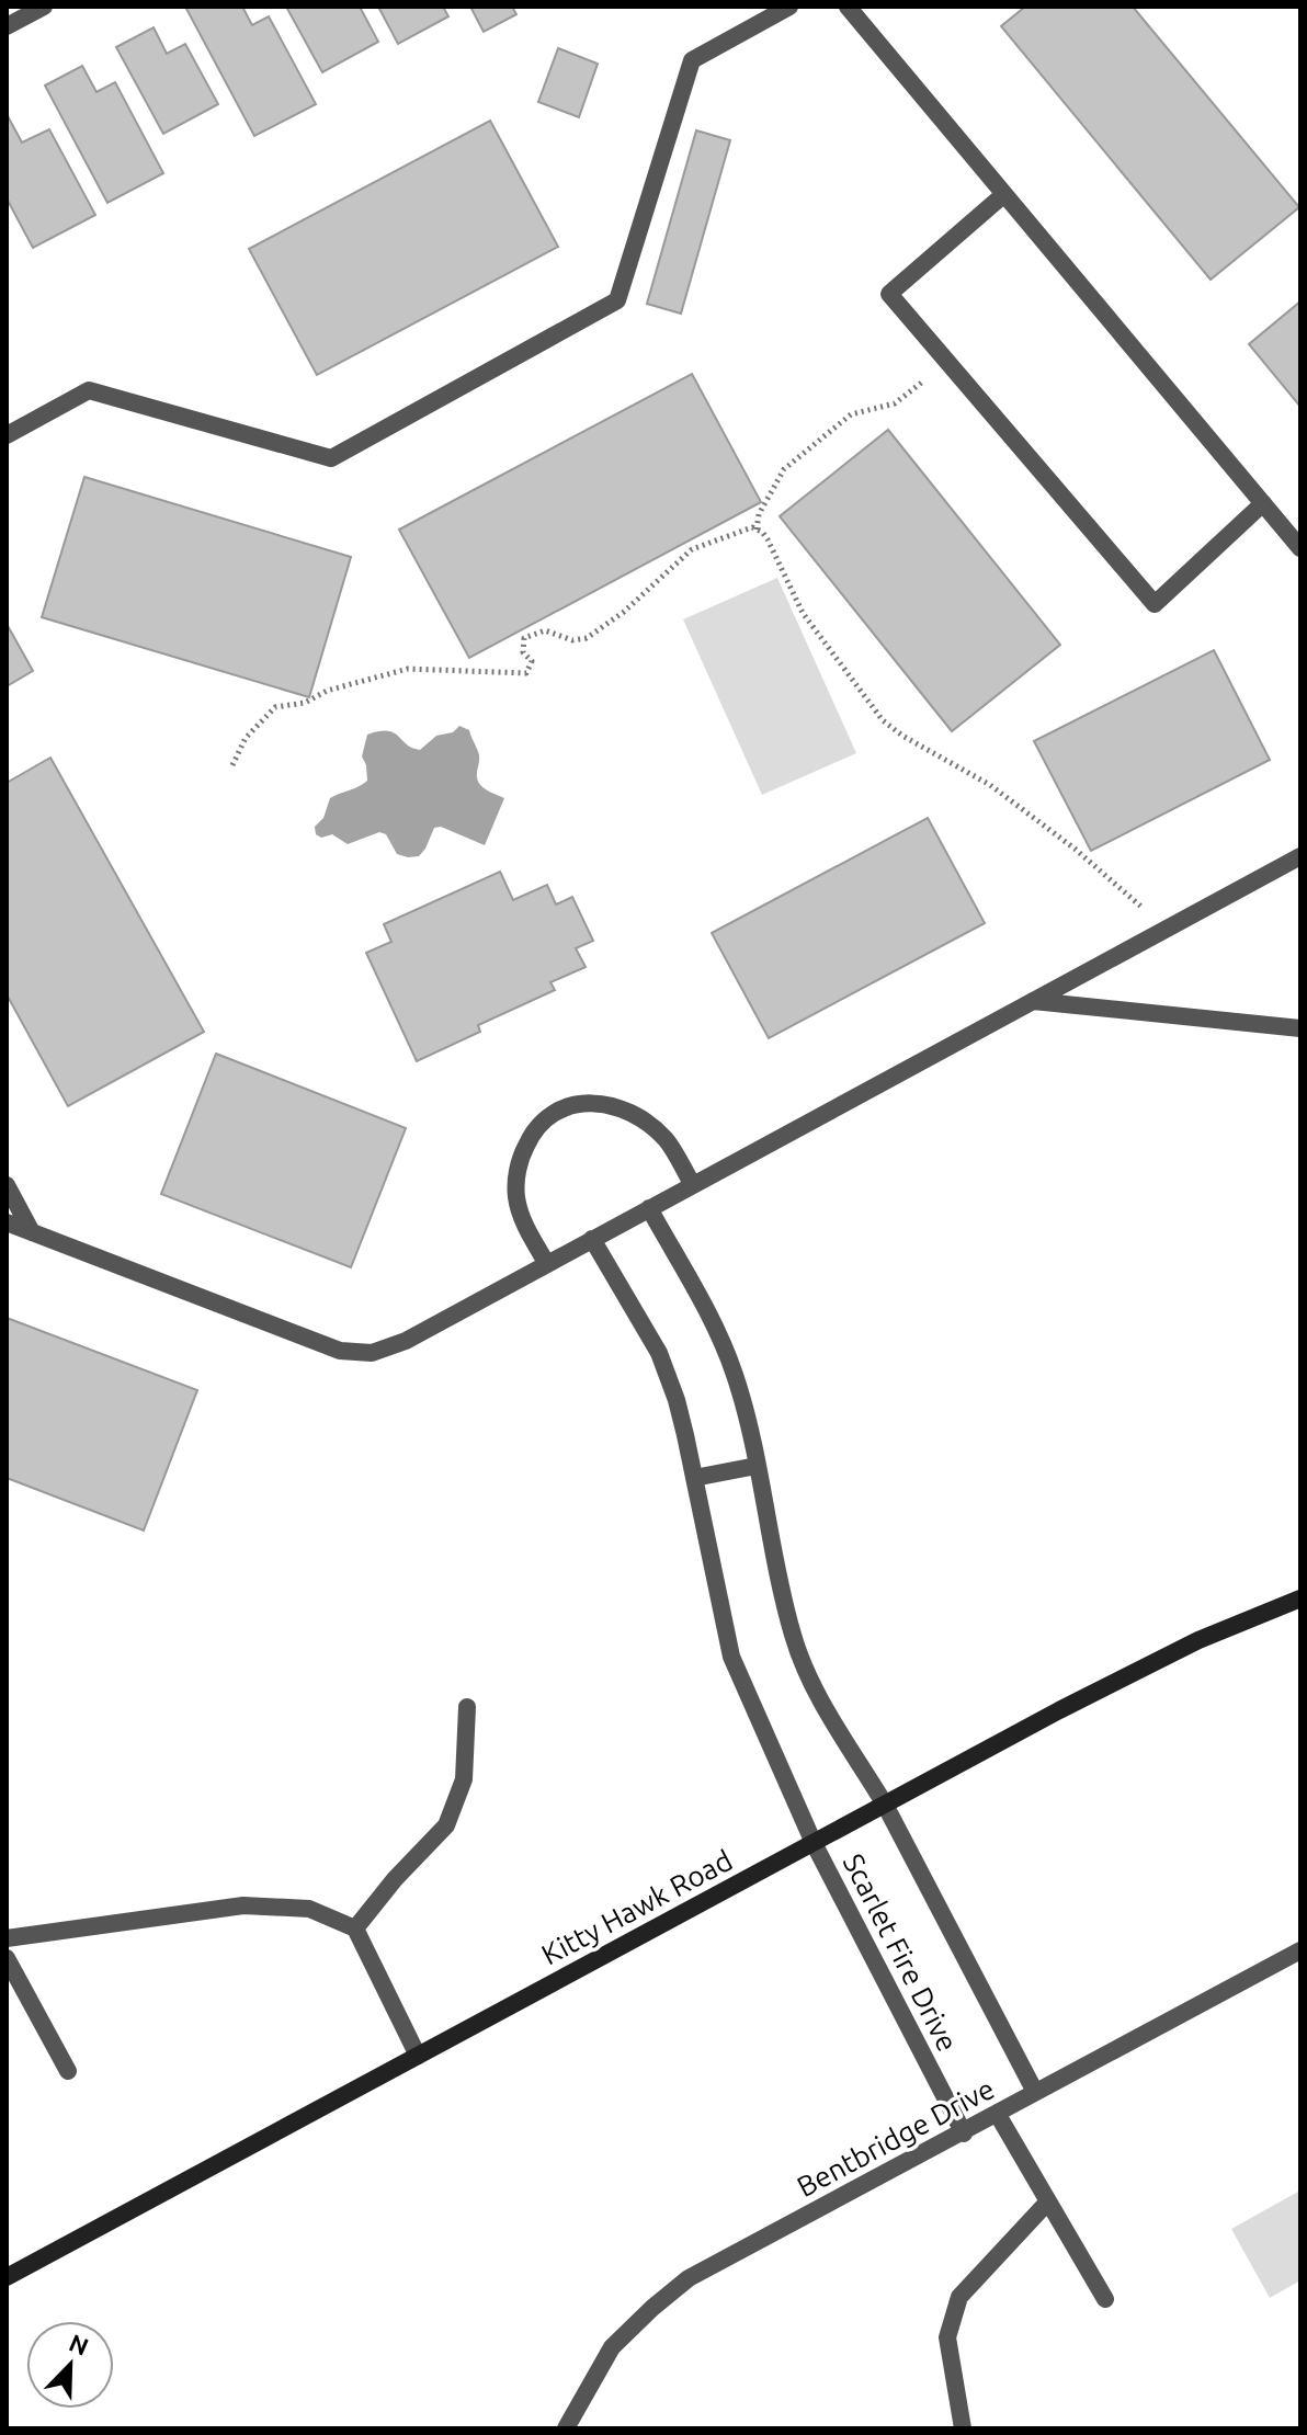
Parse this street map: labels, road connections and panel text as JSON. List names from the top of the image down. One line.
{"streets":{"main road":["Kitty Hawk Road"],"street":["Scarlet Fire Drive","Bentbridge Drive"]},"crossings":[["Kitty Hawk Road","Scarlet Fire Drive"],["Scarlet Fire Drive","Bentbridge Drive"]],"north":"top right"}
